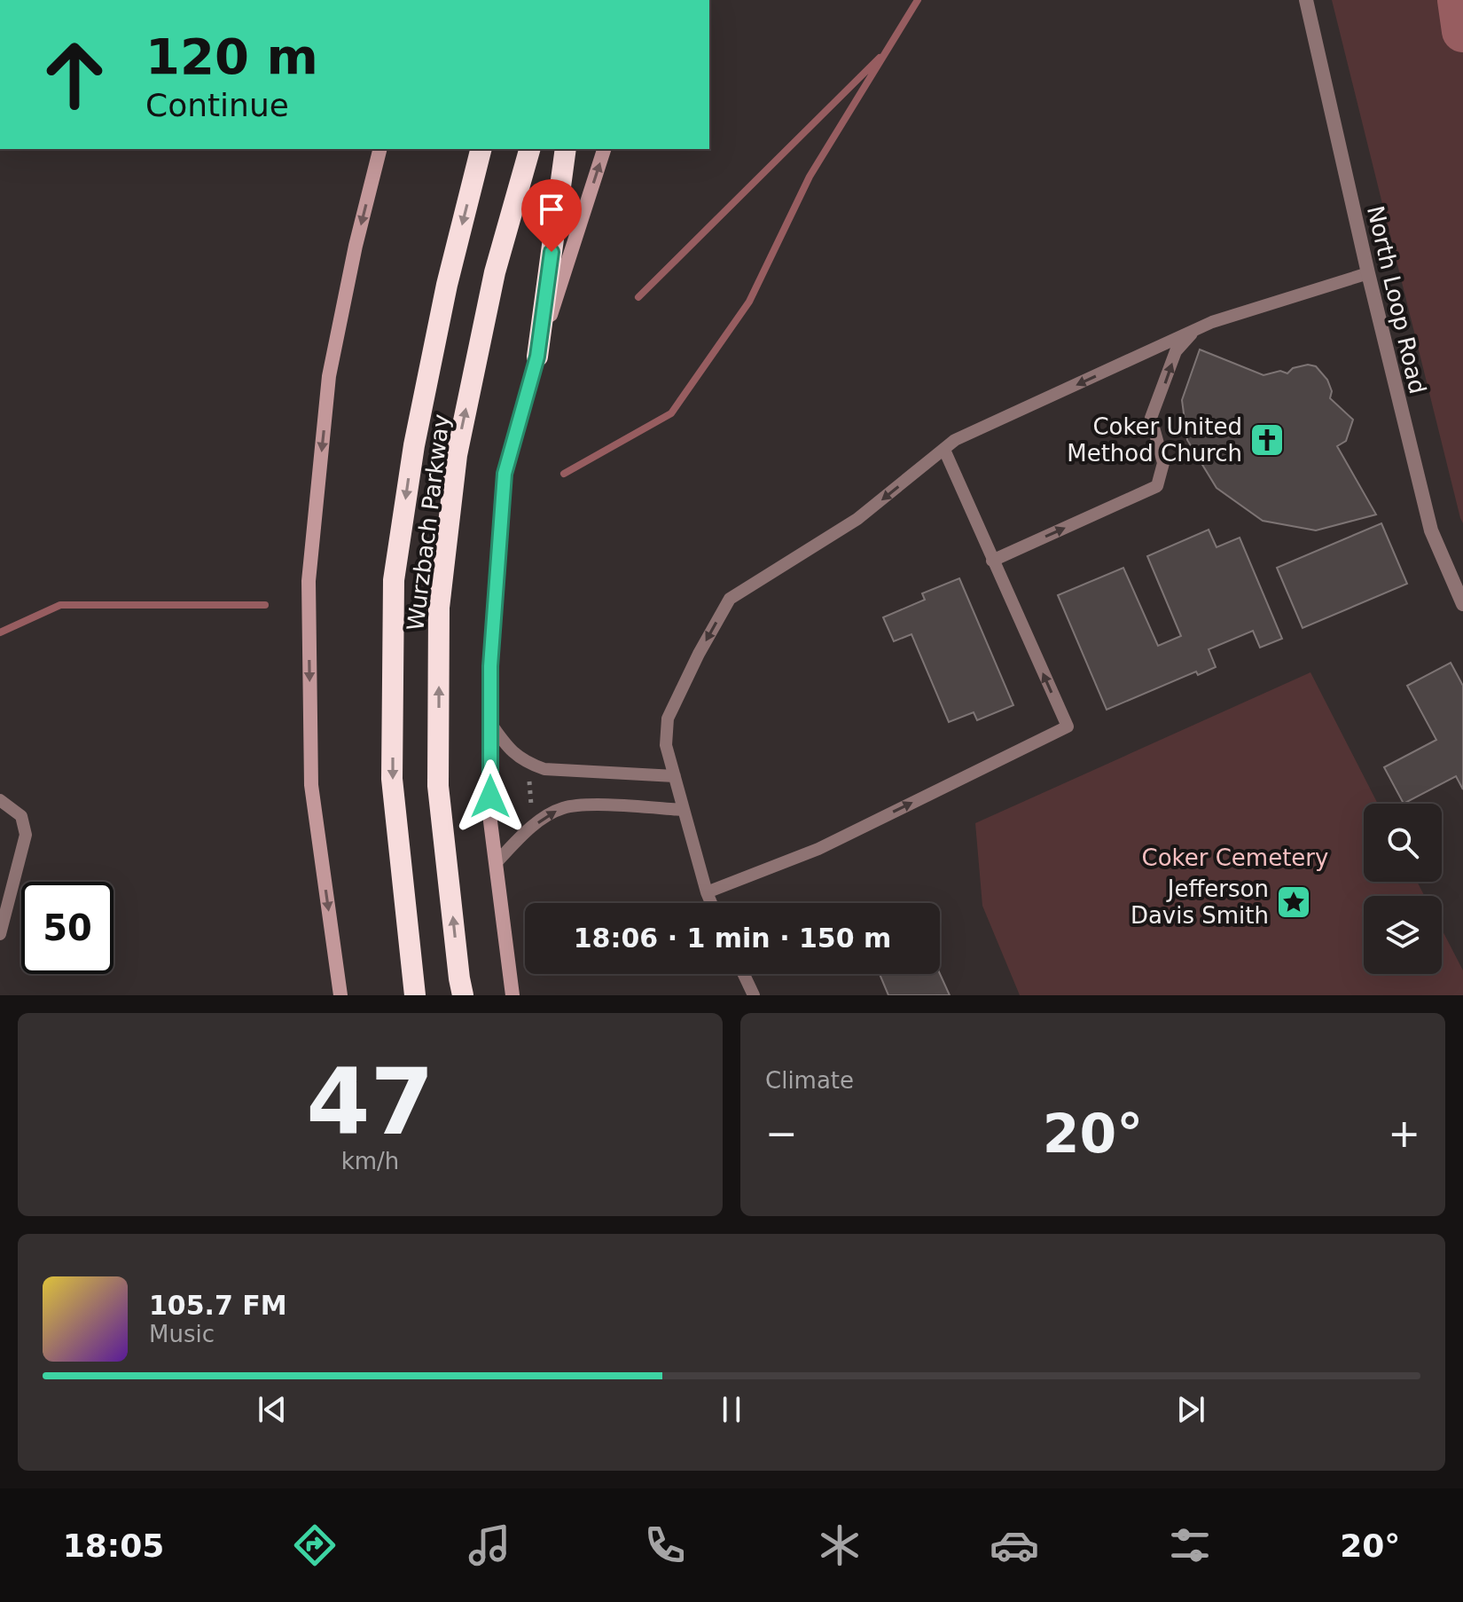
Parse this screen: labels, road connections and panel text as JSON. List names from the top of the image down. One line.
{"streets":{"highway":["Wurzbach Parkway"],"street":["North Loop Road"]},"parks":["Coker Cemetery"],"places":{"church":["Coker United Method Church"],"place":["Jefferson Davis Smith"]},"page":{"turn":["120 m","Continue"],"limit":"50","trip":"18:06 · 1 min · 150 m","tile":[["47","km/h"],"Climate"],"heat":["−","20°","+"],"song":["105.7 FM","Music"],"tabs":["18:05","20°"]}}
